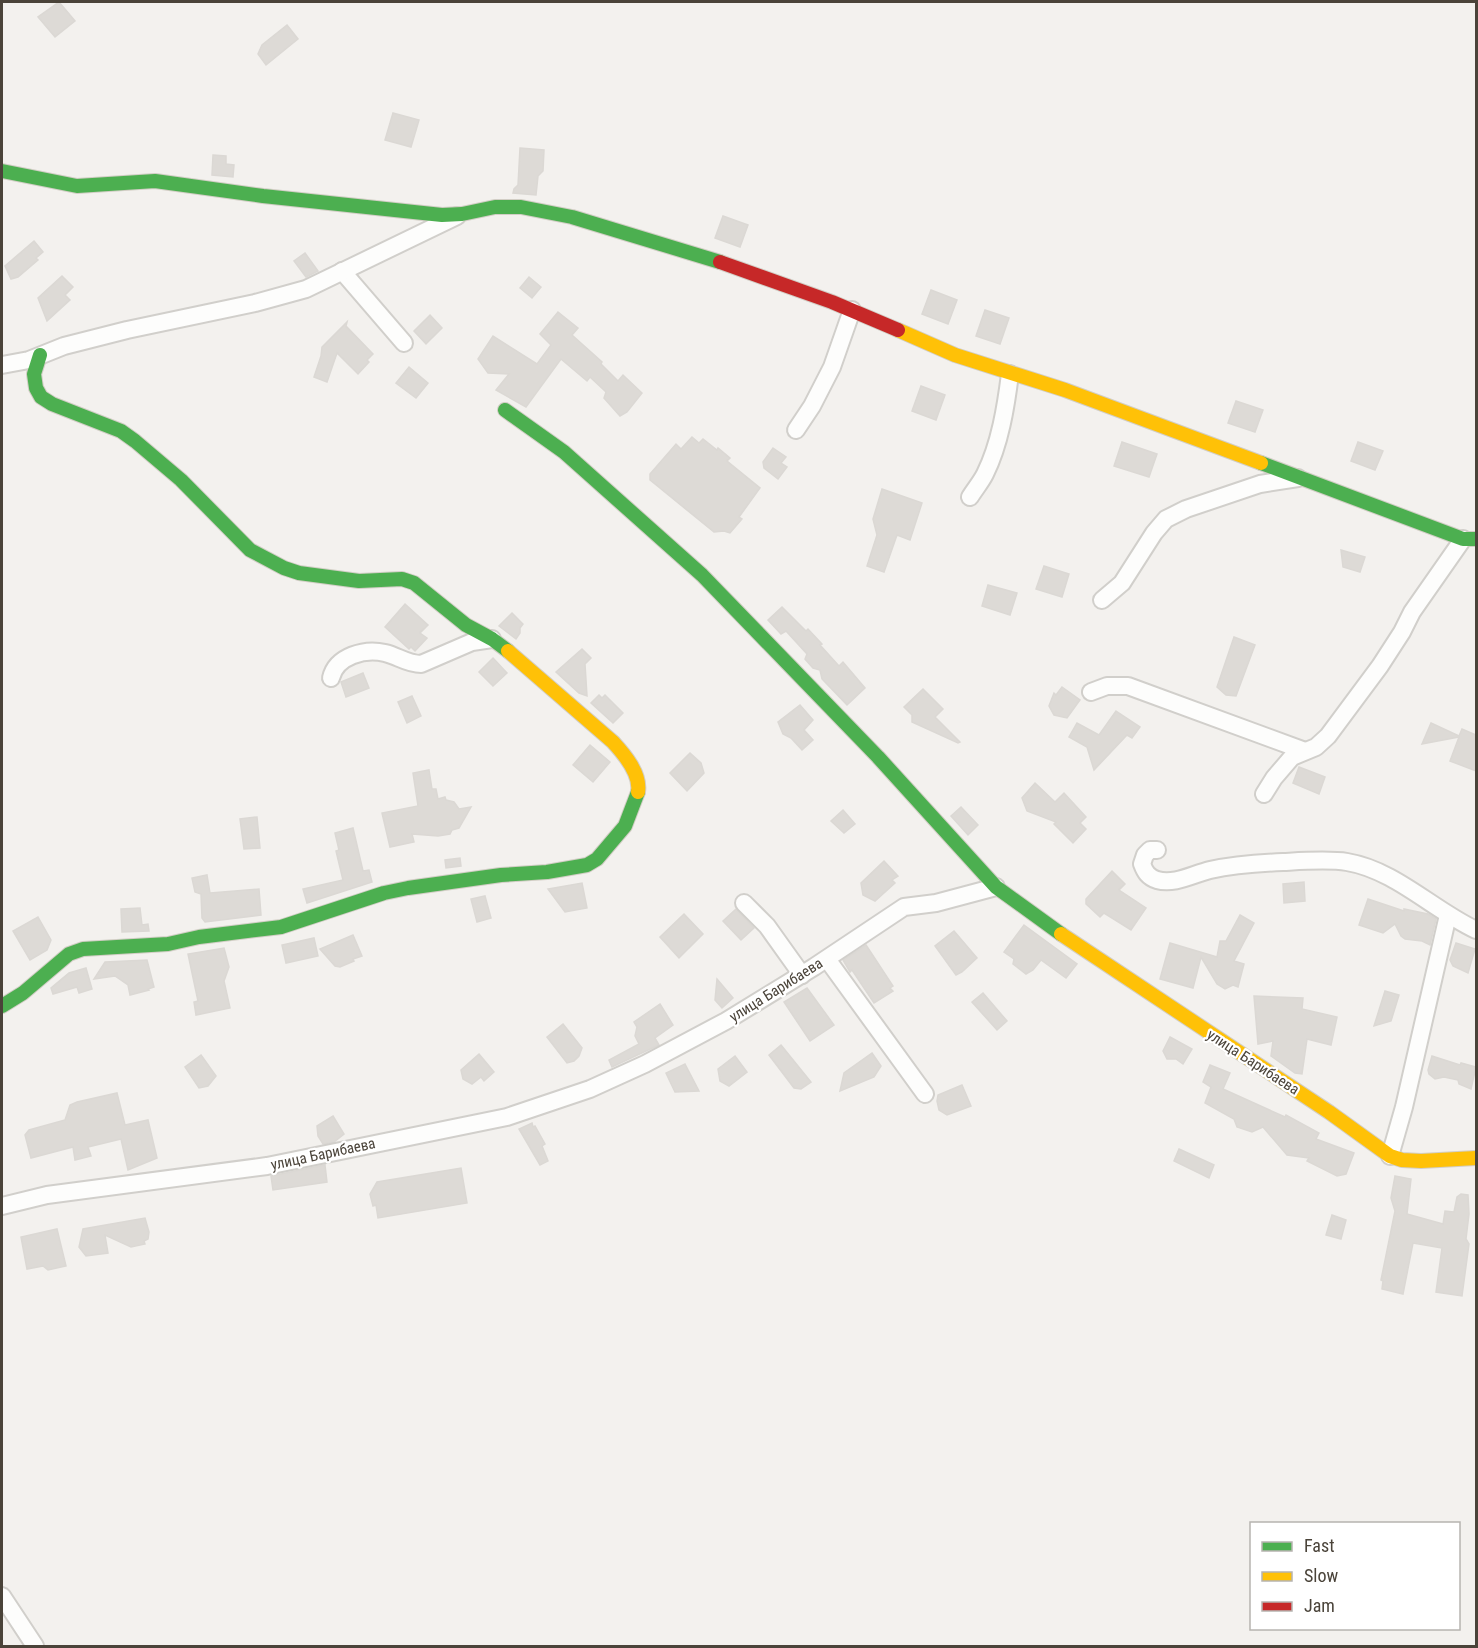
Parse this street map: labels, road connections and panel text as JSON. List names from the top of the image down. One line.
{"streets":{"street":["улица Барибаева"]},"legend":["Fast","Slow","Jam"]}
